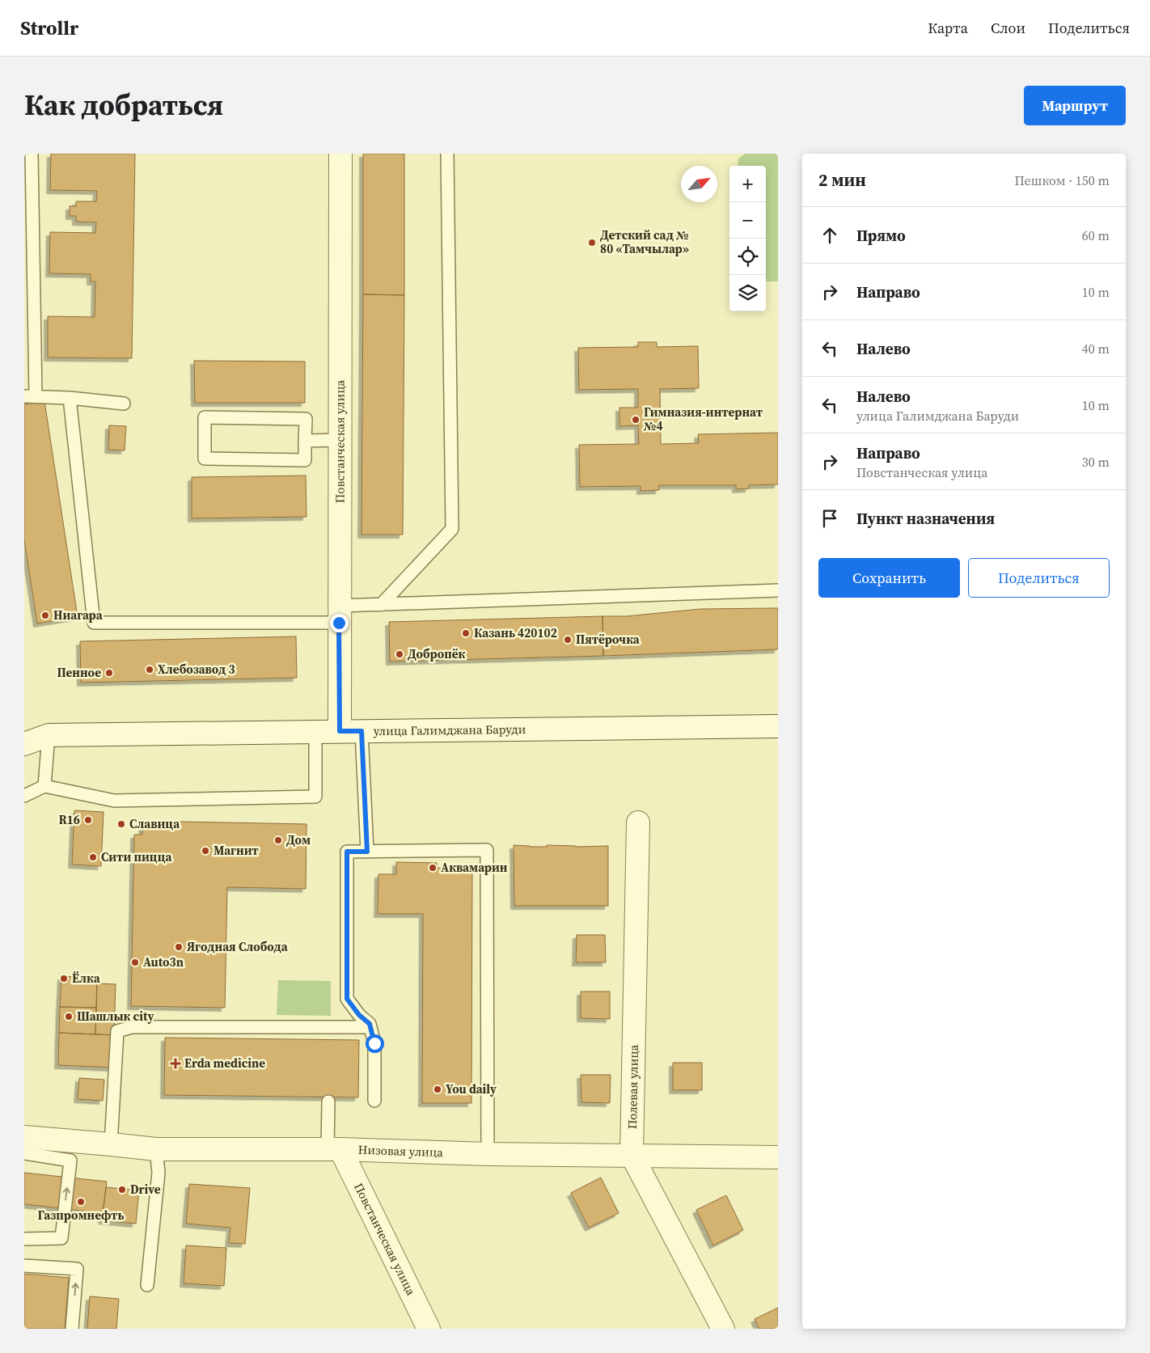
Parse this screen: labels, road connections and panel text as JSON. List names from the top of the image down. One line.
{"streets":{"street":["Повстанческая улица","улица Галимджана Баруди","Полевая улица","Низовая улица"]},"crossings":[["Повстанческая улица","улица Галимджана Баруди"],["Повстанческая улица","Низовая улица"],["Полевая улица","Низовая улица"]],"places":{"other":["Детский сад № 80 «Тамчылар»","Гимназия-интернат №4","Ниагара","Казань 420102","Пятёрочка","Добропёк","Хлебозавод 3","Пенное","R16","Славица","Дом","Магнит","Сити пицца","Аквамарин","Ягодная Слобода","Auto3n","Ёлка","Шашлык city","You daily","Drive","Газпромнефть"],"health":["Erda medicine"]},"north":"top right","page":{"header":"Strollr","nav":["Карта","Слои","Поделиться"],"title":"Как добраться","buttons":["Маршрут",["Сохранить","Поделиться"]],"heading":["2 мин","Пешком · 150 m"],"map_buttons":["+","−"],"list":[["Прямо","60 m"],["Направо","10 m"],["Налево","40 m"],["Налево","улица Галимджана Баруди","10 m"],["Направо","Повстанческая улица","30 m"],"Пункт назначения"]}}
